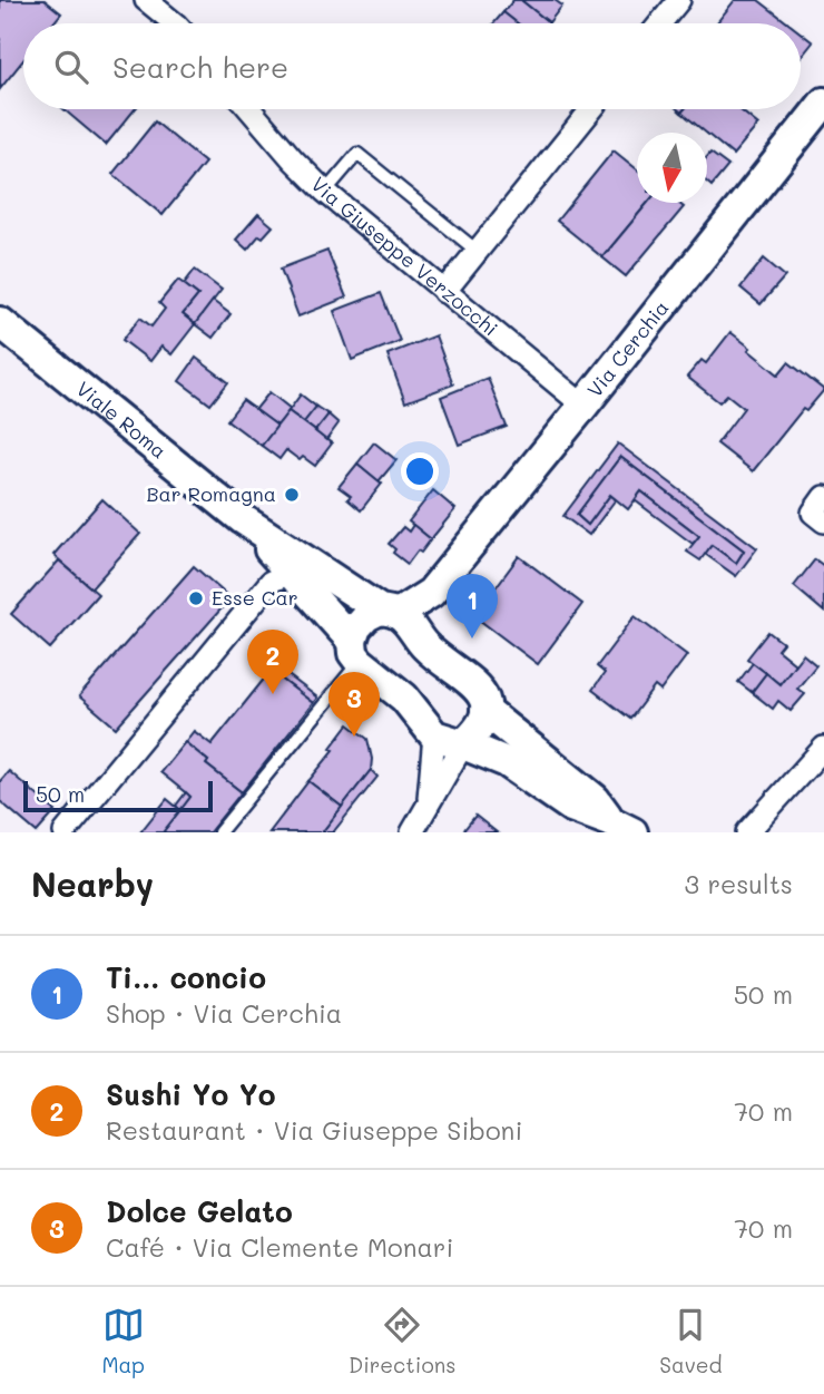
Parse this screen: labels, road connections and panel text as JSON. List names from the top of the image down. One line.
{"streets":{"main road":["Via Cerchia","Viale Roma"],"street":["Via Giuseppe Verzocchi"]},"crossings":[["Via Giuseppe Verzocchi","Via Cerchia"],["Via Cerchia","Viale Roma"]],"places":["Bar Romagna","Esse Car"],"scale_bar":"50 m","north":"bottom","page":{"search":"Search here","pins":["1","2","3"],"scale":"50 m","heading":["Nearby","3 results"],"list":[{"mark":"1","name":"Ti... concio","note":"Shop · Via Cerchia","value":"50 m"},{"mark":"2","name":"Sushi Yo Yo","note":"Restaurant · Via Giuseppe Siboni","value":"70 m"},{"mark":"3","name":"Dolce Gelato","note":"Café · Via Clemente Monari","value":"70 m"}],"nav":["Map","Directions","Saved"]}}
